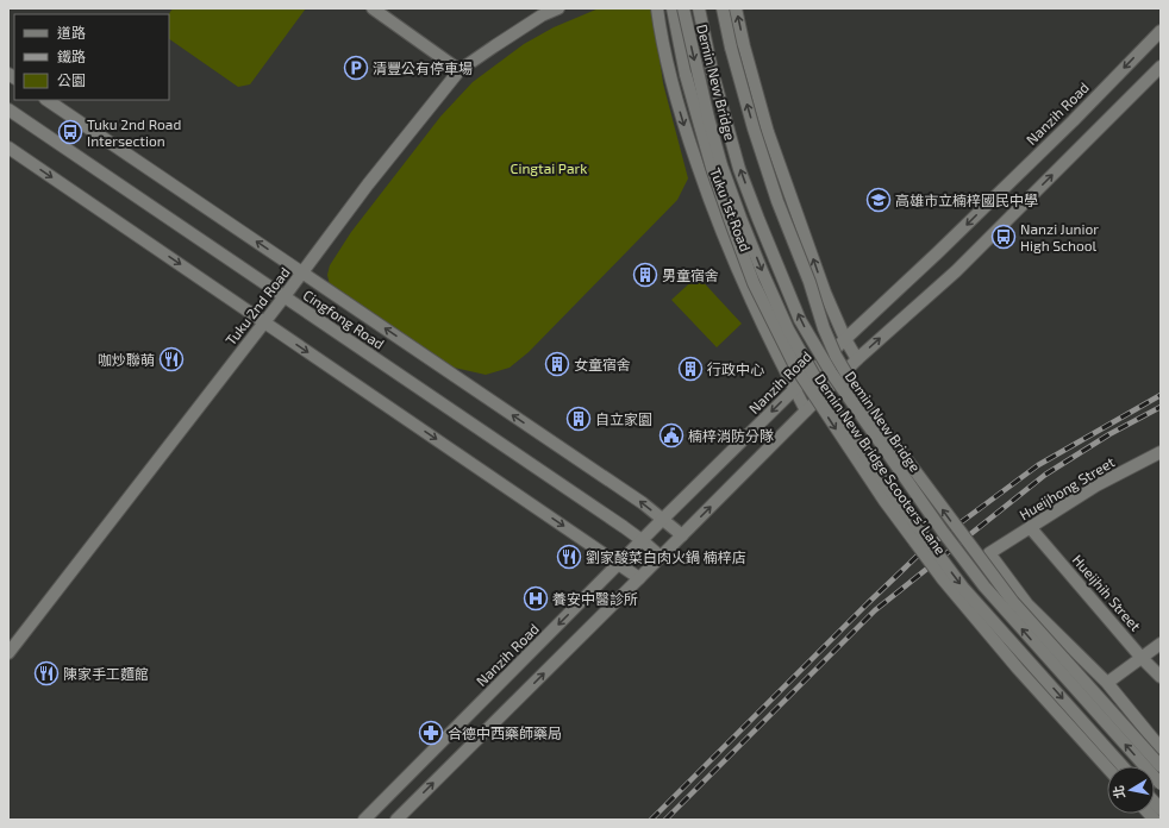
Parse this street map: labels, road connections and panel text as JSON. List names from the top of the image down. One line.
{"streets":{"street":["Demin New Bridge","Nanzih Road","Tuku 1st Road","Tuku 2nd Road","Cingfong Road","Demin New Bridge Scooters' Lane","Hueijhong Street","Hueijhih Street"]},"crossings":[["Nanzih Road","Tuku 1st Road"],["Nanzih Road","Cingfong Road"],["Tuku 2nd Road","Cingfong Road"],["Hueijhong Street","Hueijhih Street"]],"parks":["Cingtai Park"],"places":{"parking":["清豐公有停車場"],"bus stop":["Tuku 2nd Road Intersection","Nanzi Junior High School"],"school or university":["高雄市立楠梓國民中學"],"building":["男童宿舍","女童宿舍","行政中心","自立家園"],"restaurant":["咖炒聯萌","劉家酸菜白肉火鍋 楠梓店","陳家手工麵館"],"public building":["楠梓消防分隊"],"hospital":["養安中醫診所"],"pharmacy":["合德中西藥師藥局"]},"legend":["道路","鐵路","公園"],"north":"left"}
